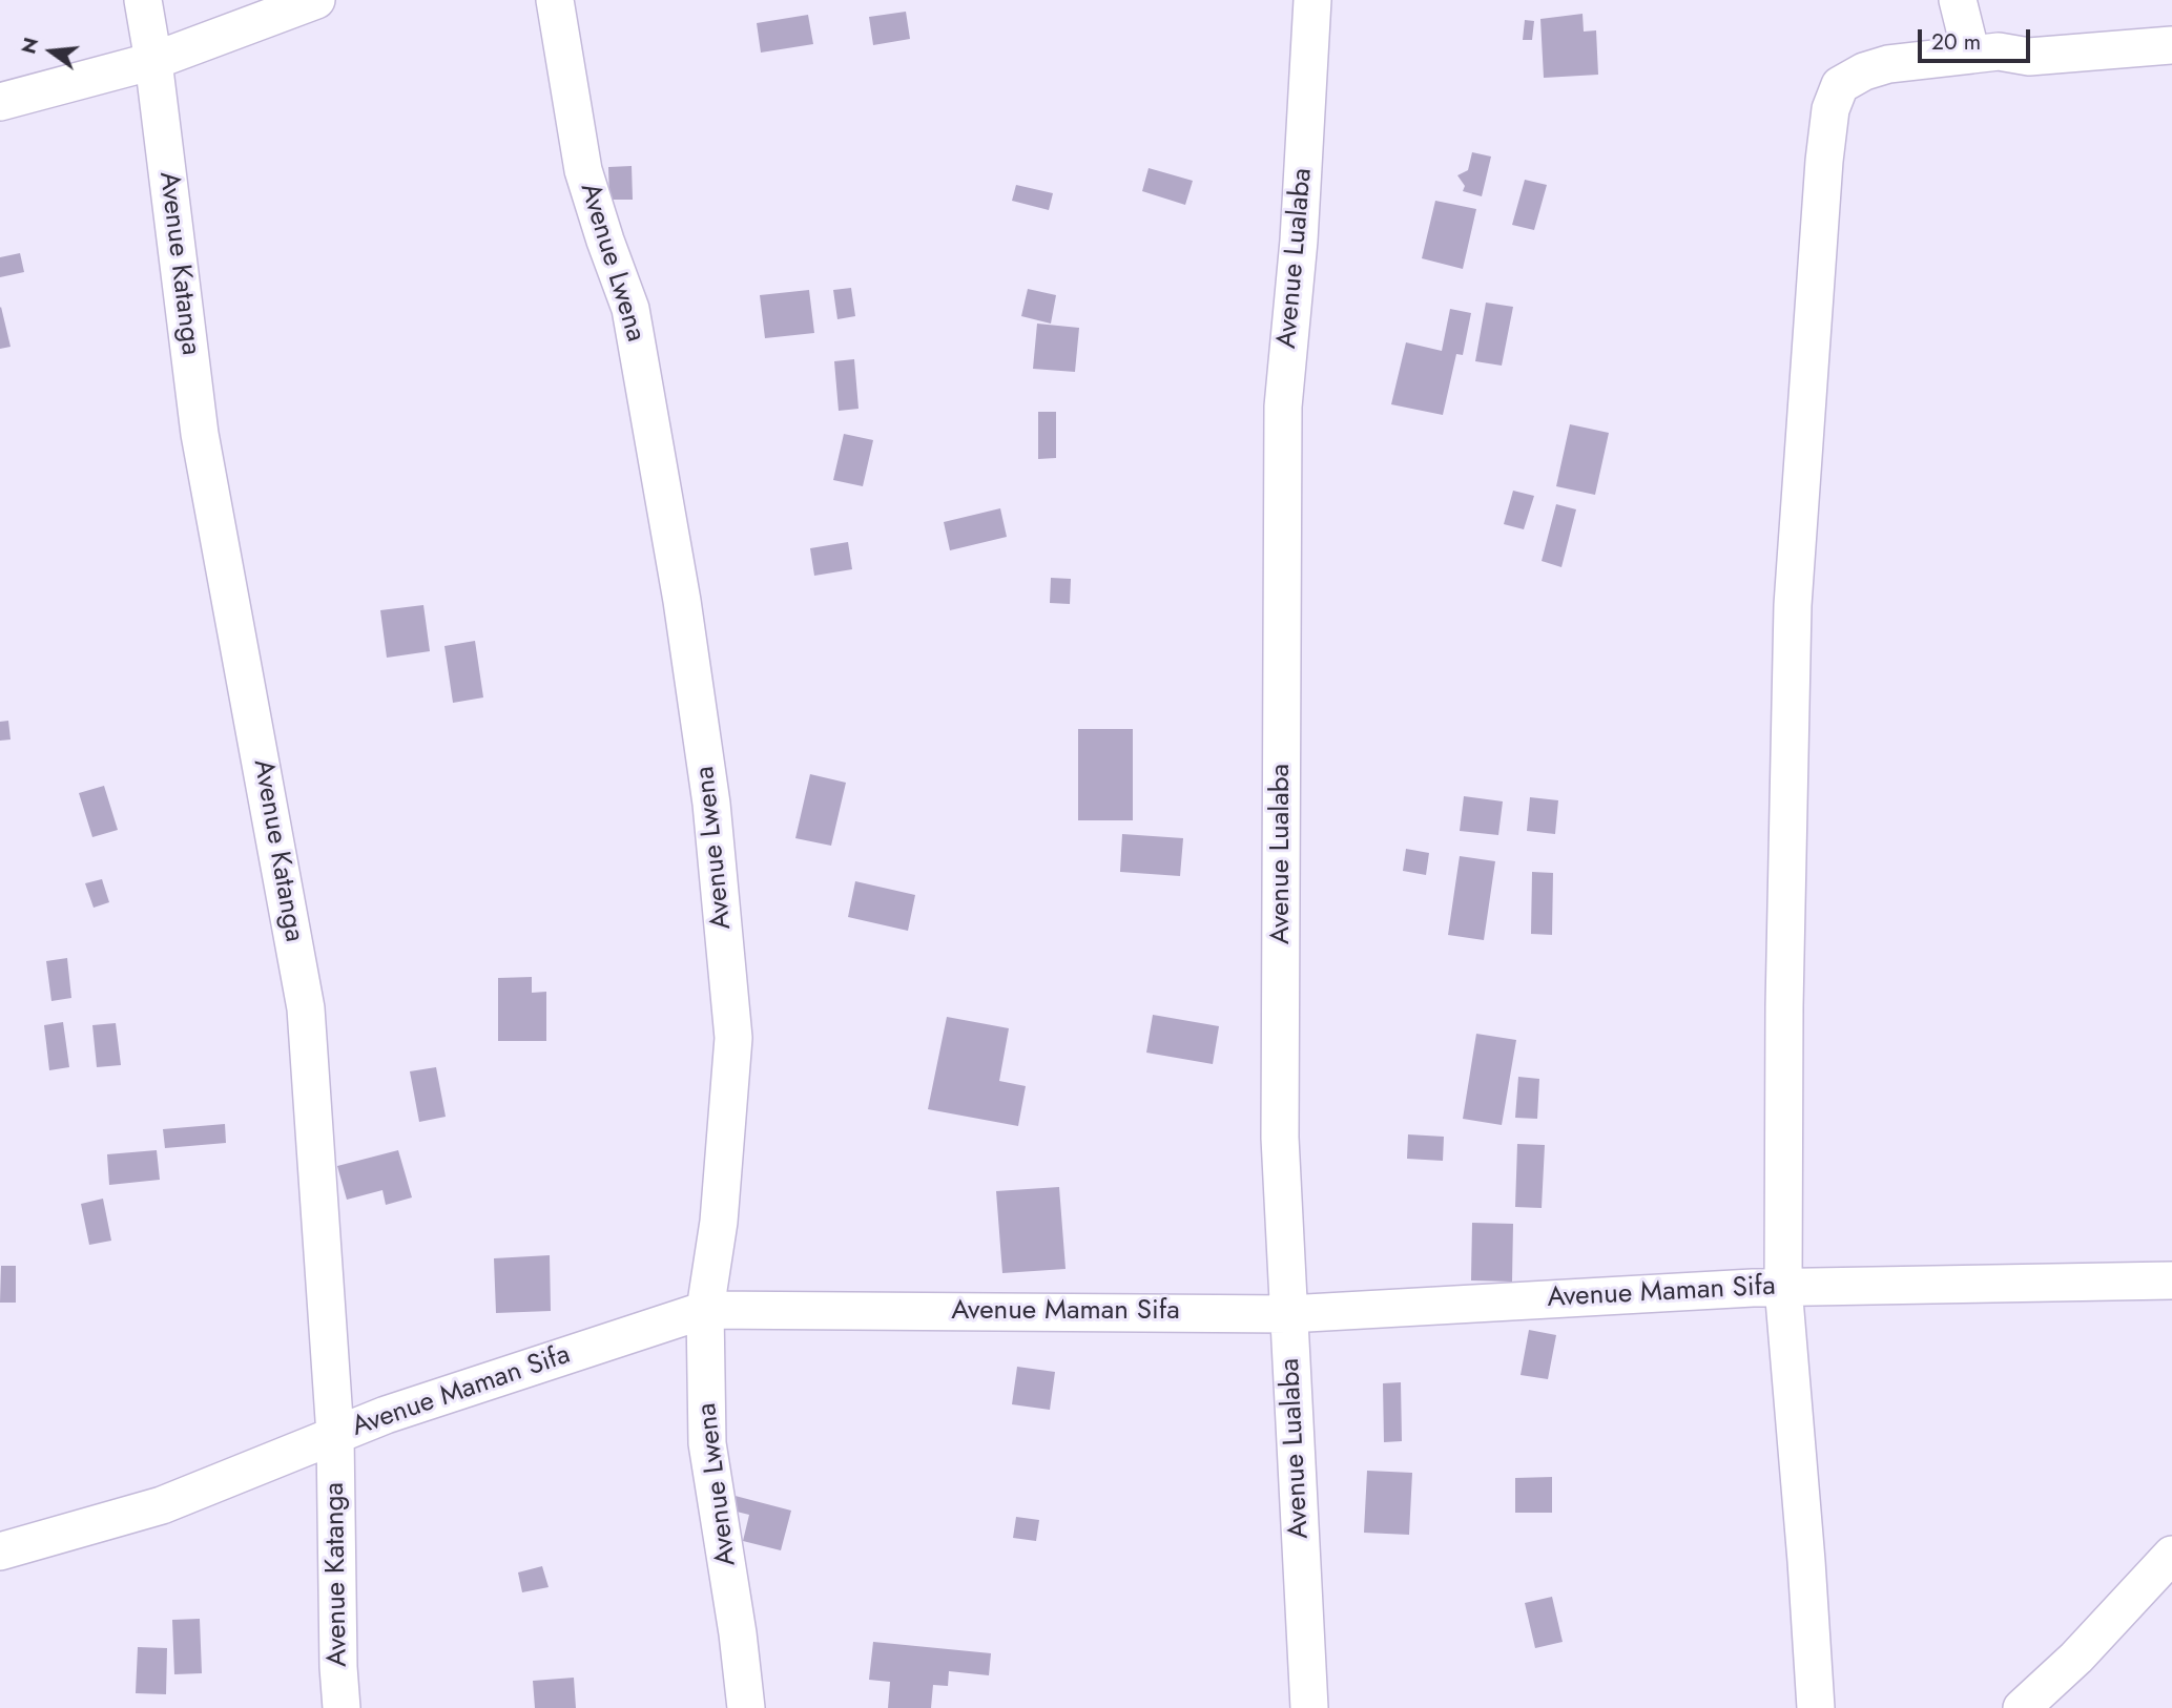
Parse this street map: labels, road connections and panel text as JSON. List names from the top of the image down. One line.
{"streets":{"street":["Avenue Lualaba","Avenue Lwena","Avenue Katanga","Avenue Maman Sifa"]},"crossings":[["Avenue Lualaba","Avenue Maman Sifa"],["Avenue Lwena","Avenue Maman Sifa"],["Avenue Katanga","Avenue Maman Sifa"]],"scale_bar":"20 m","north":"left"}
